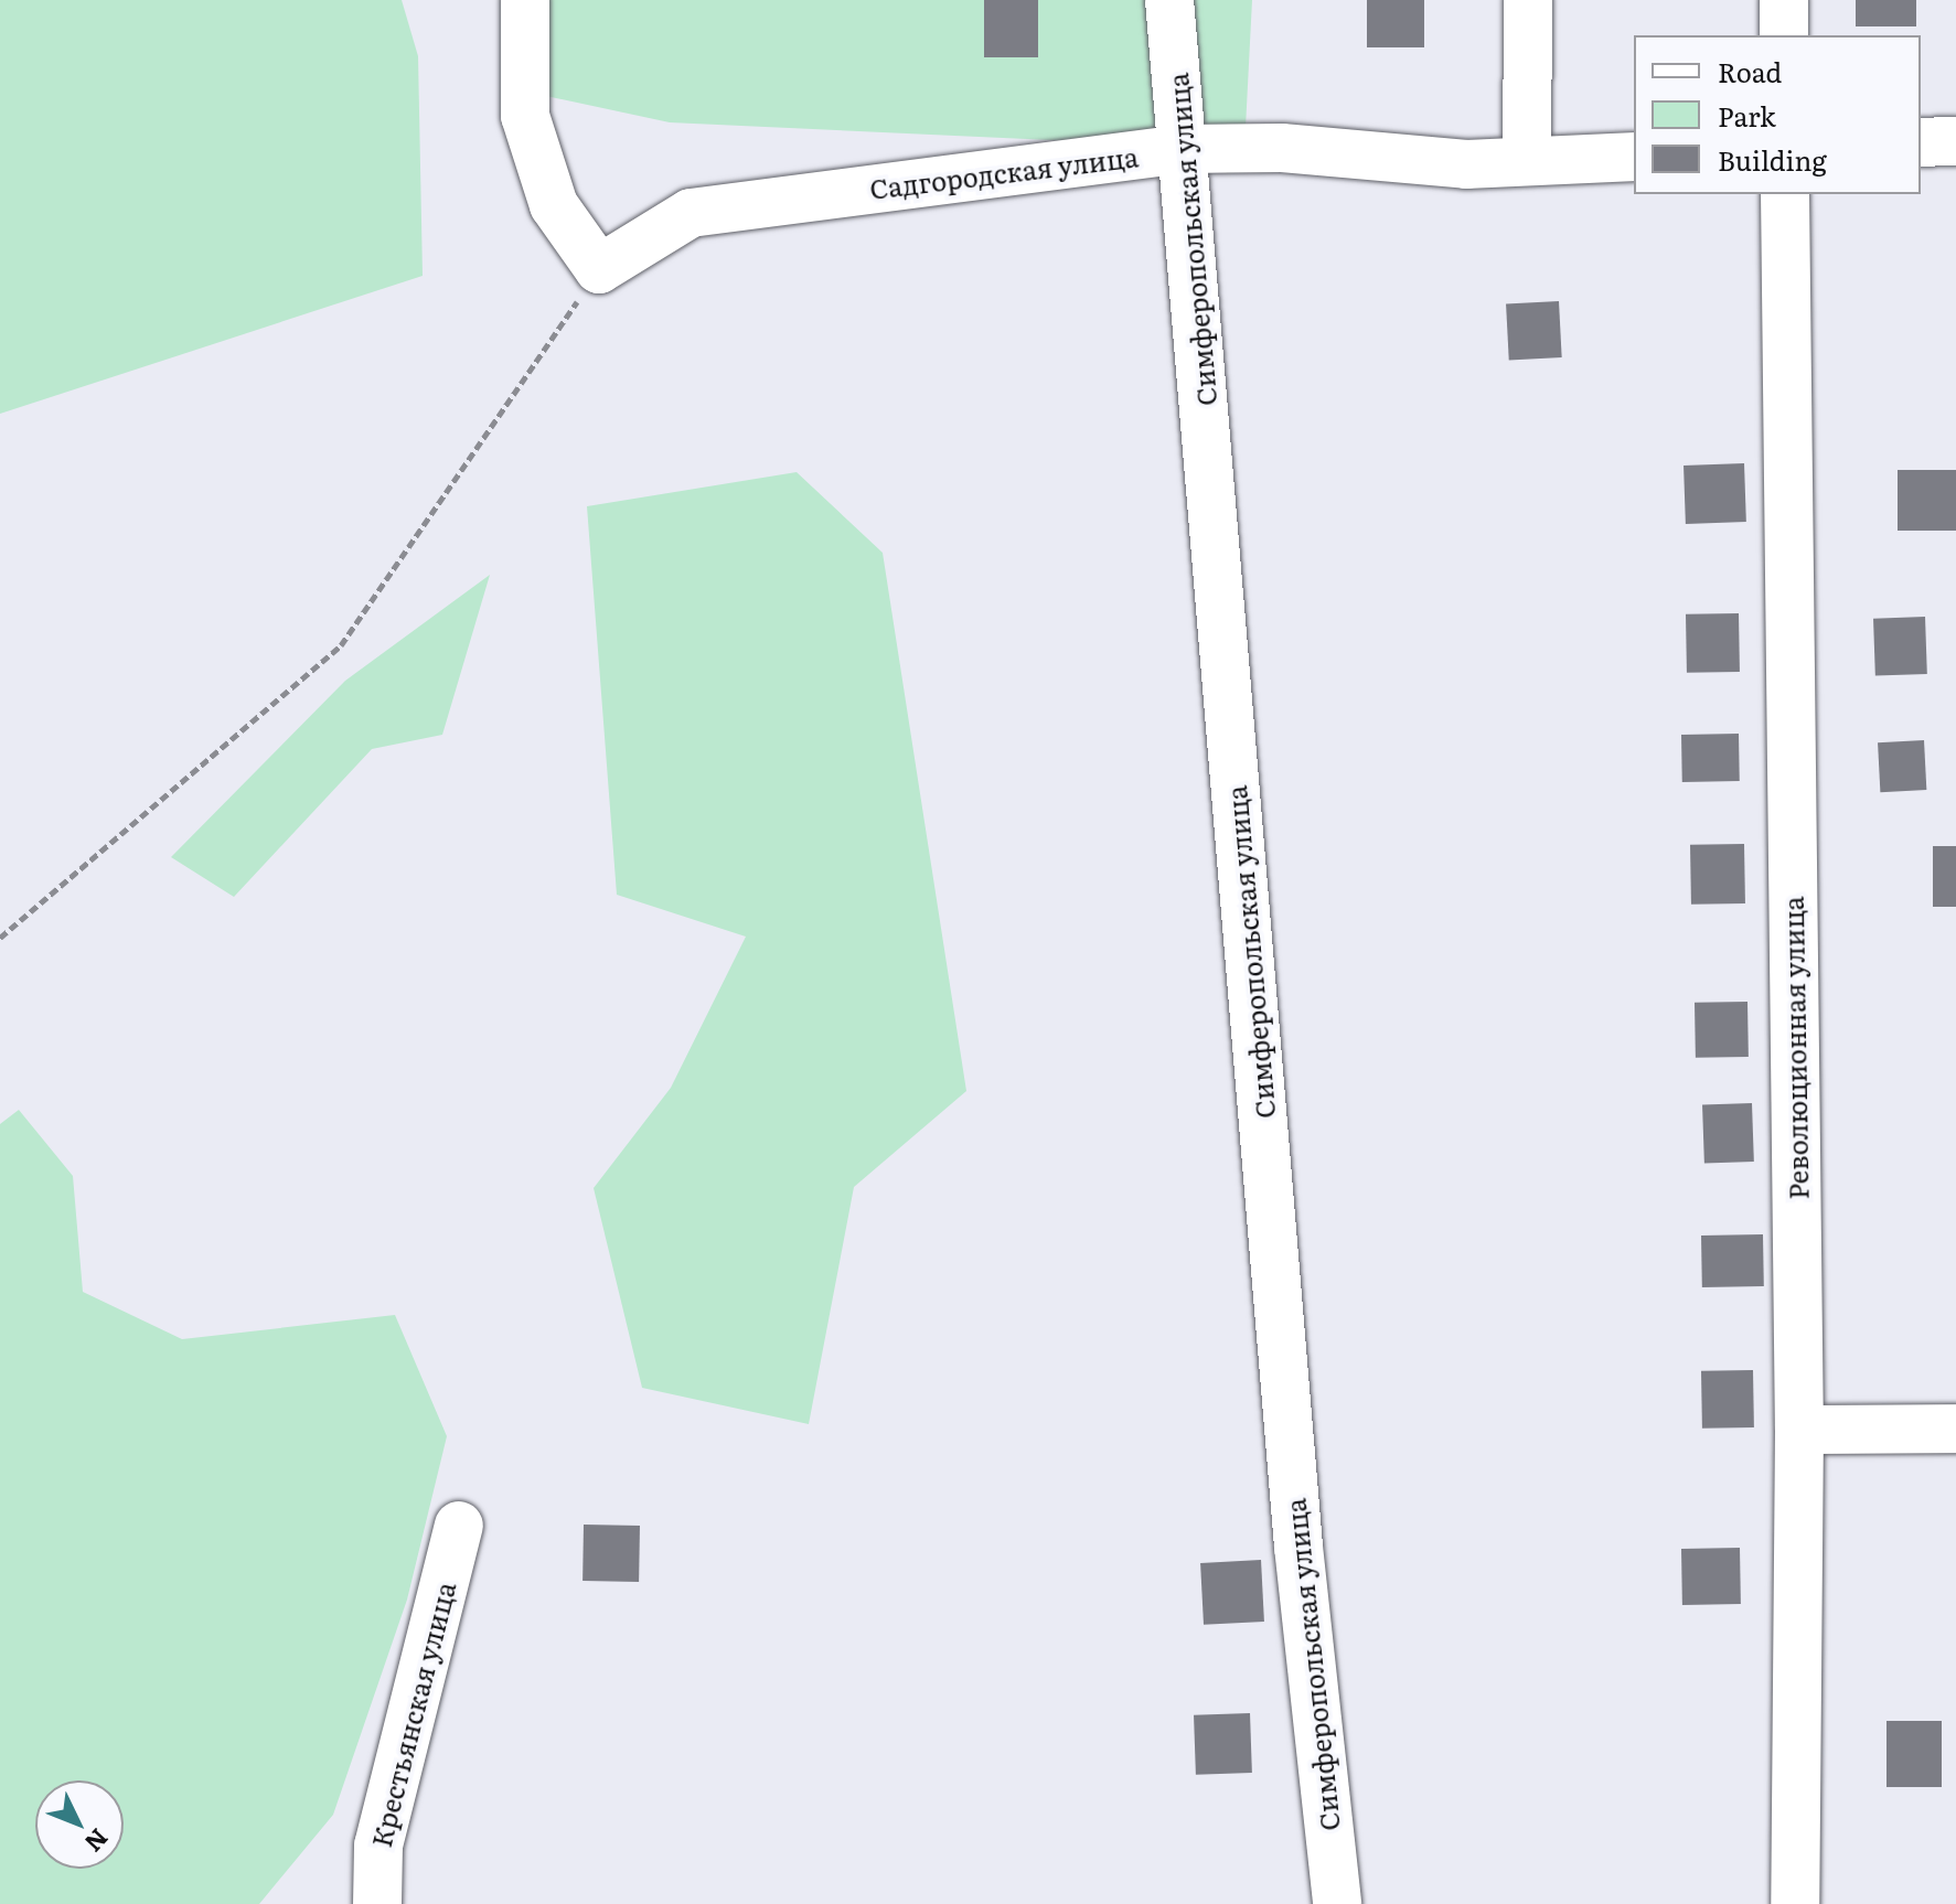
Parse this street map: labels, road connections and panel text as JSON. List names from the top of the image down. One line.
{"streets":{"street":["Садгородская улица","Симферопольская улица","Революционная улица","Крестьянская улица"]},"crossings":[["Садгородская улица","Симферопольская улица"]],"legend":["Road","Park","Building"],"north":"bottom right"}
